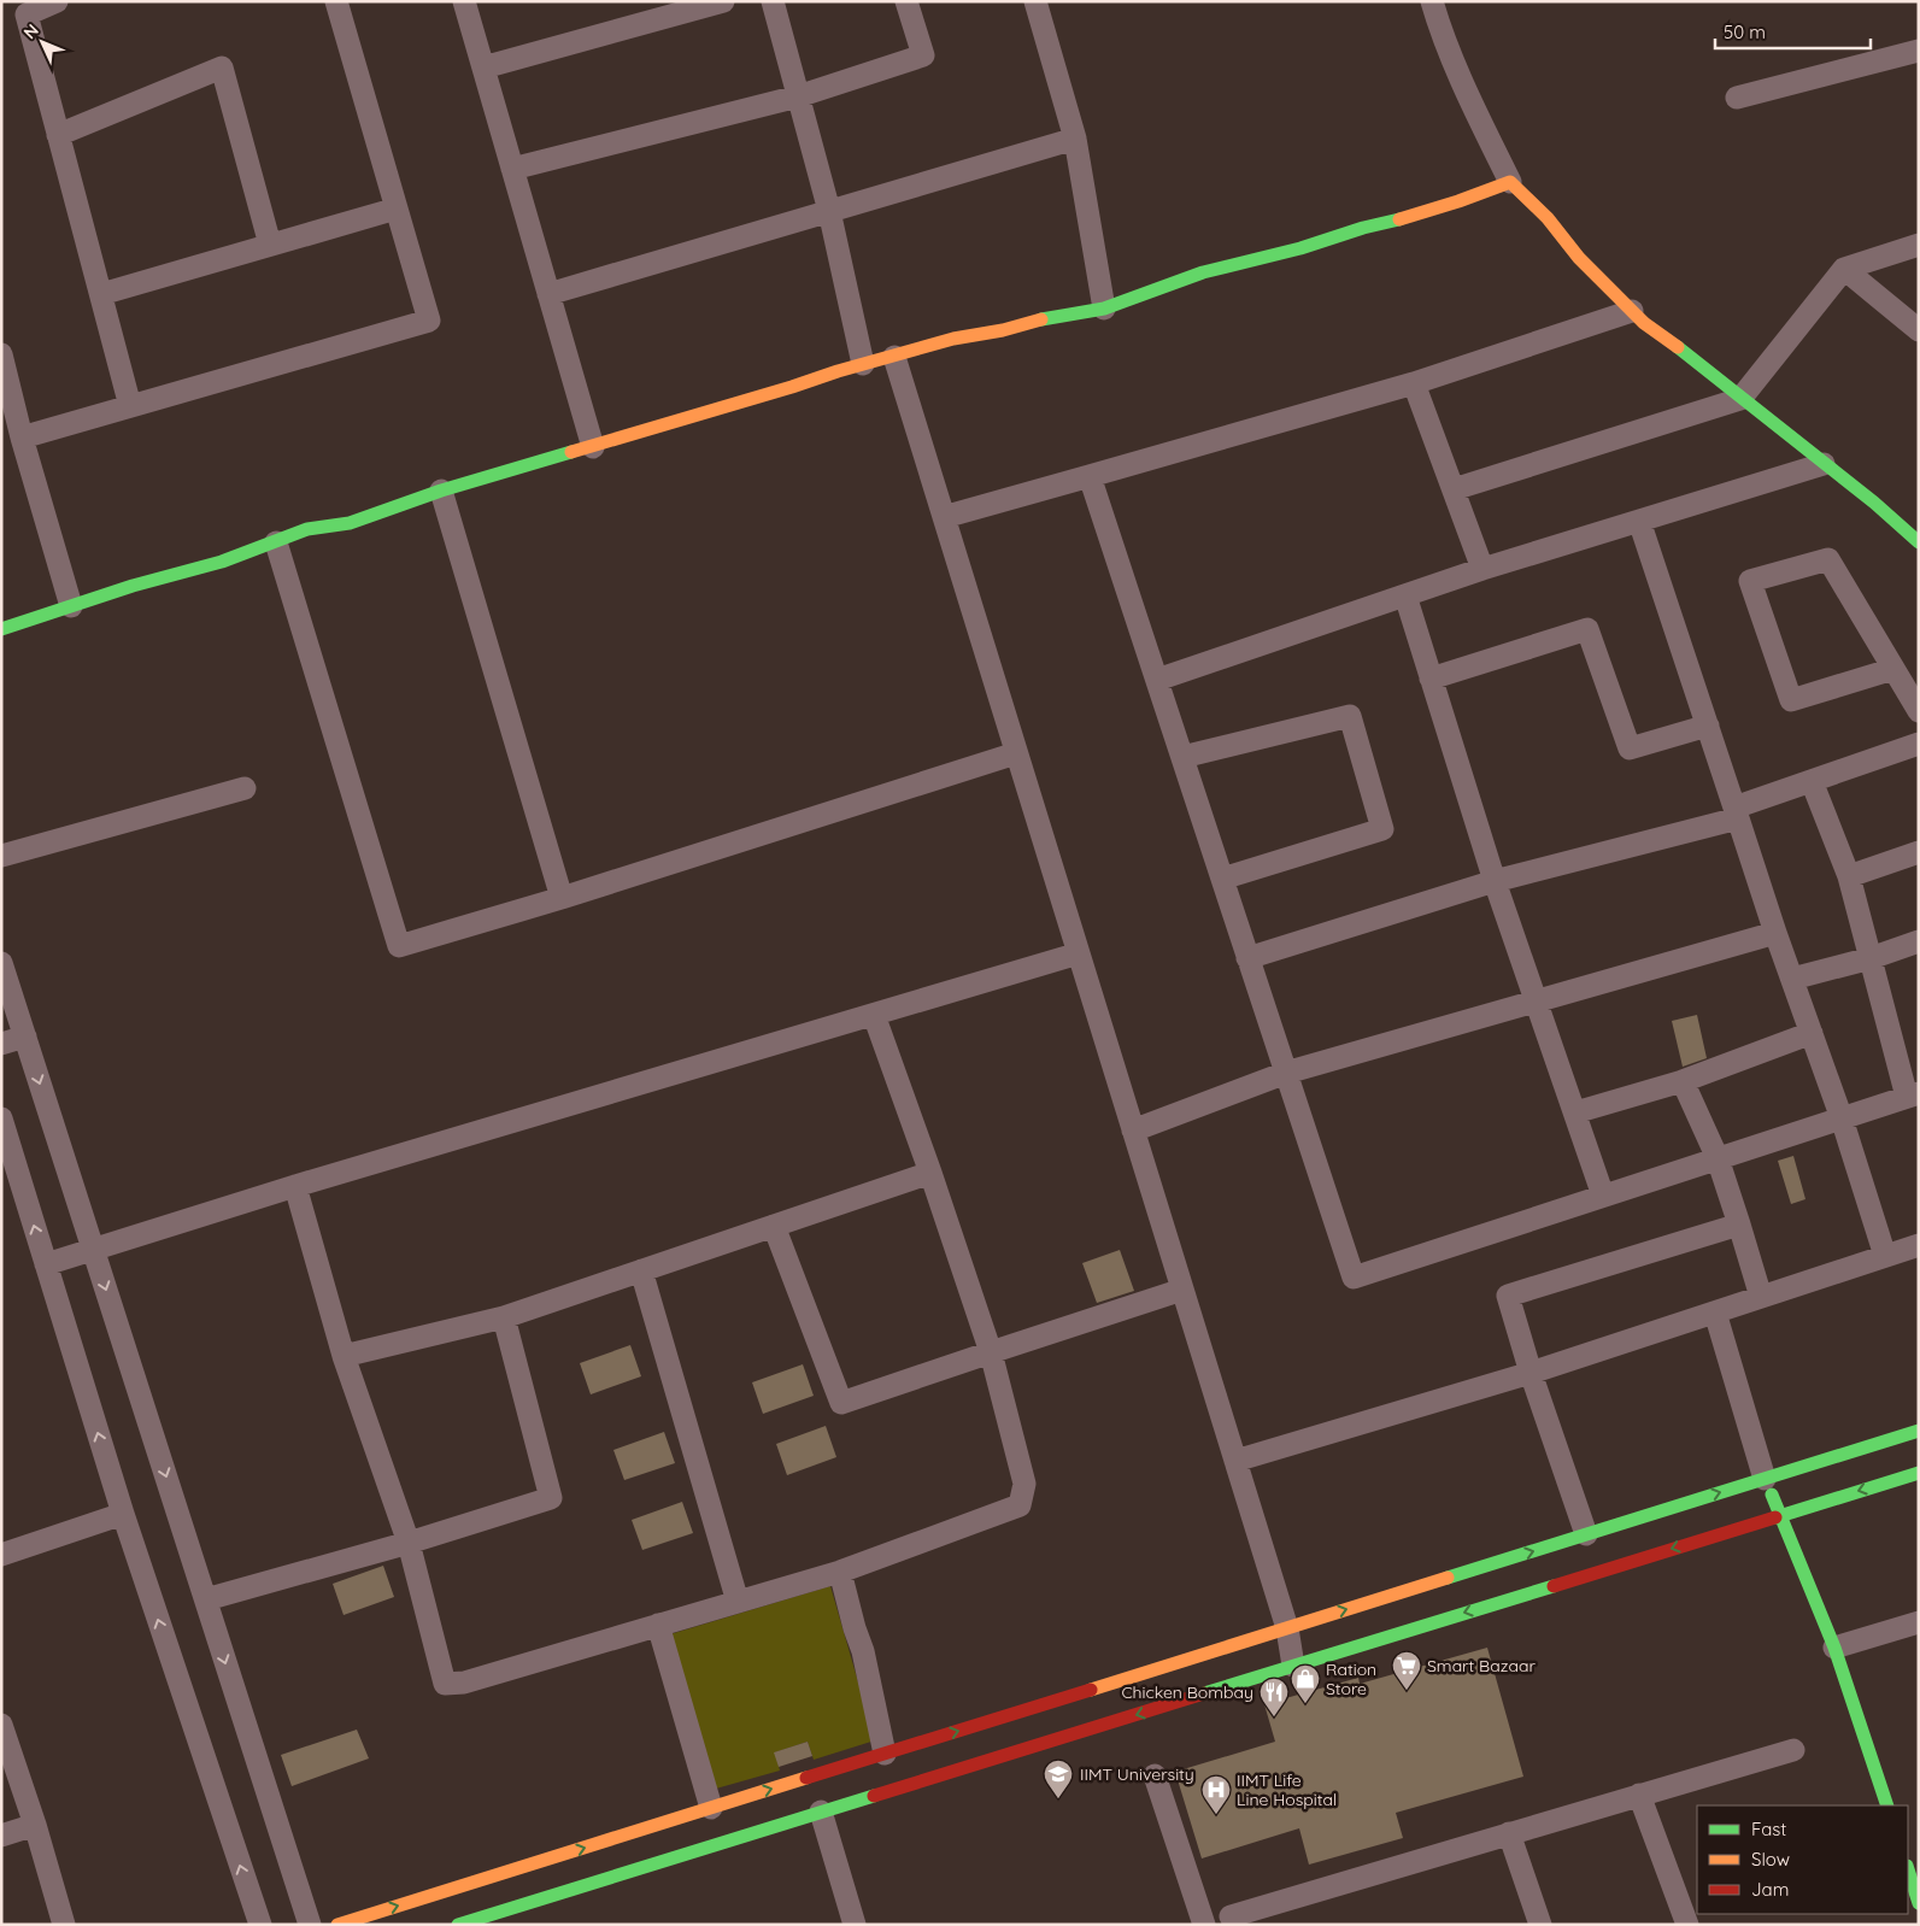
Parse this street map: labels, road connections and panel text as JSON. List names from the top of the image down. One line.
{"places":{"supermarket":["Smart Bazaar"],"shop":["Ration Store"],"restaurant":["Chicken Bombay"],"school or university":["IIMT University"],"hospital":["IIMT Life Line Hospital"]},"legend":["Fast","Slow","Jam"],"scale_bar":"50 m","north":"top left"}
